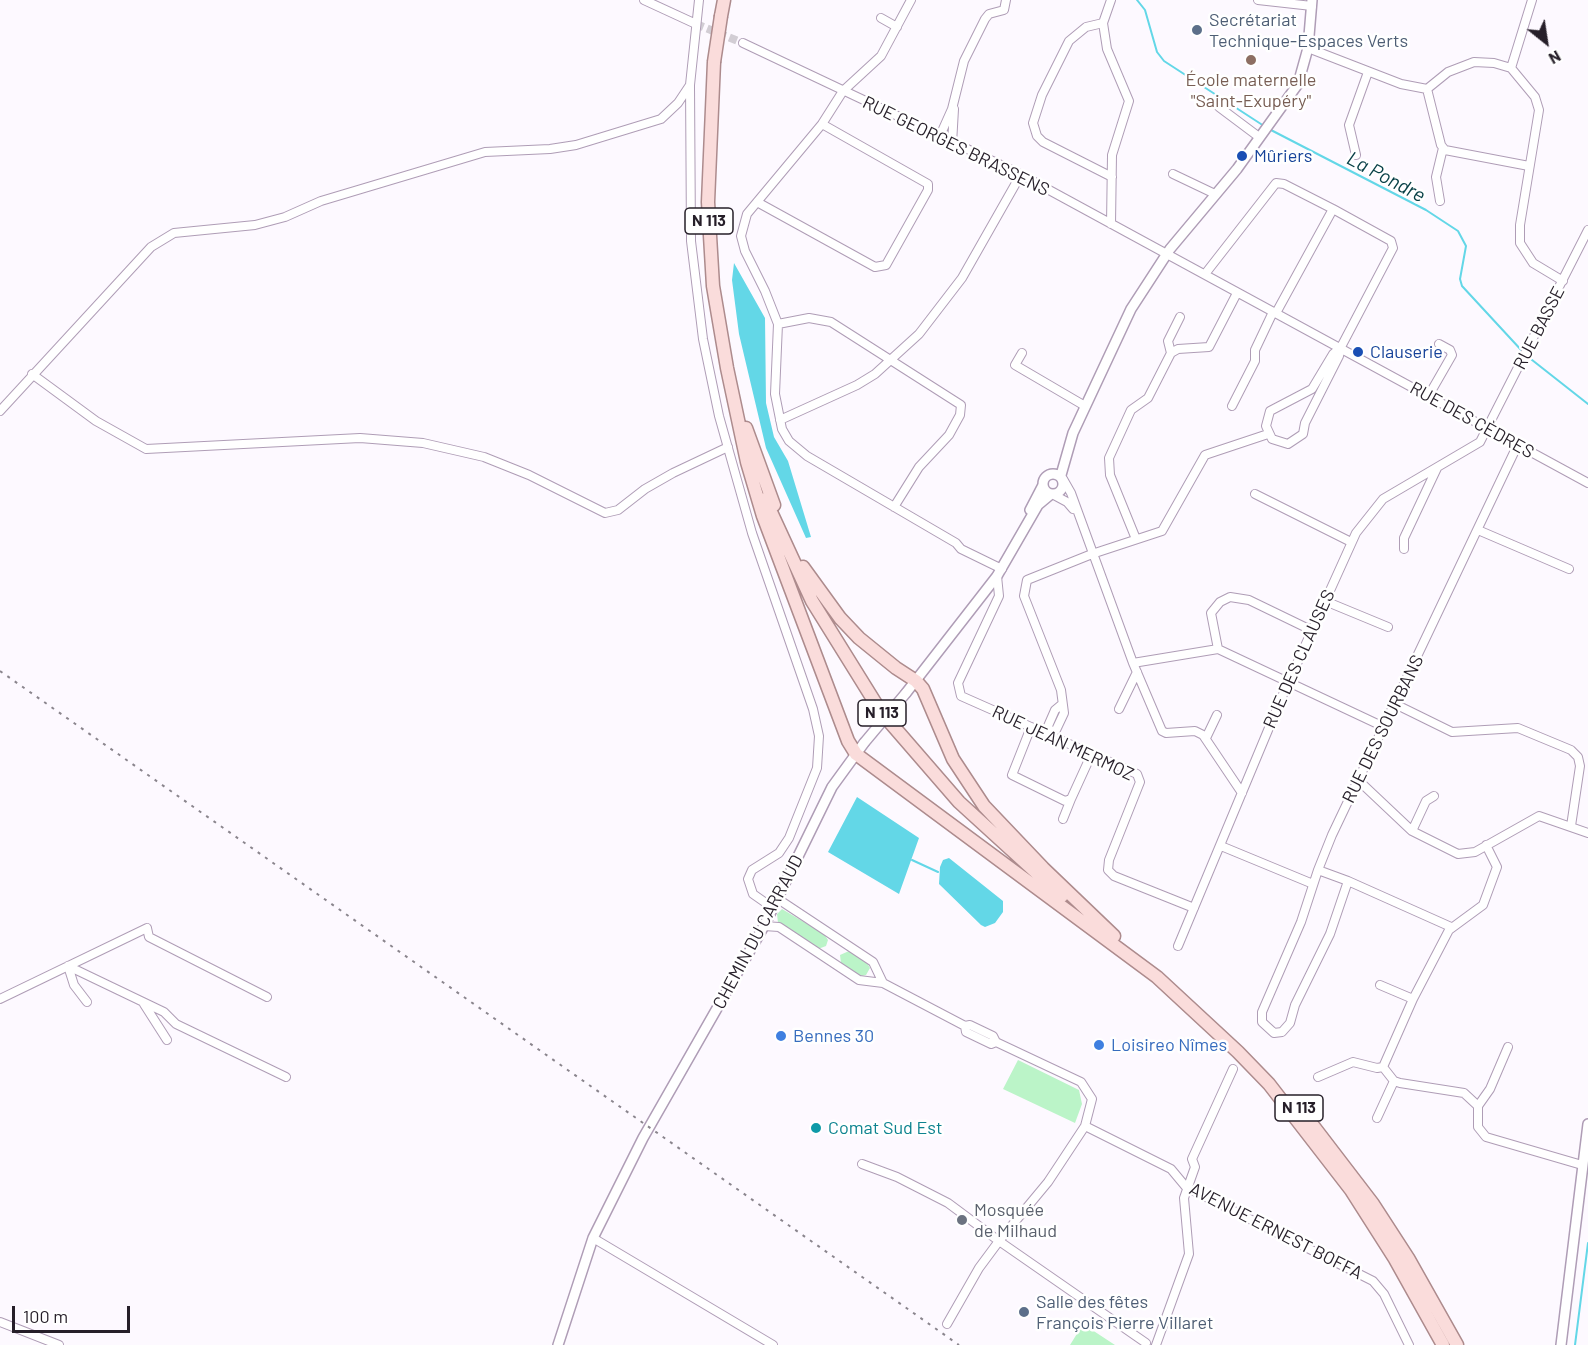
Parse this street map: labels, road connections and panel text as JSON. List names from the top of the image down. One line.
{"streets":{"main road":["N 113"],"street":["RUE GEORGES BRASSENS","RUE BASSE","RUE DES CÈDRES","RUE DES CLAUSES","RUE DES SOURBANS","RUE JEAN MERMOZ","CHEMIN DU CARRAUD","AVENUE ERNEST BOFFA"]},"crossings":[["RUE GEORGES BRASSENS","RUE DES CÈDRES"],["RUE GEORGES BRASSENS","CHEMIN DU CARRAUD"],["RUE BASSE","RUE DES CÈDRES"],["RUE BASSE","RUE DES CLAUSES"],["RUE DES CÈDRES","RUE DES CLAUSES"],["RUE DES CÈDRES","RUE DES SOURBANS"],["RUE DES CÈDRES","CHEMIN DU CARRAUD"],["RUE DES CLAUSES","RUE JEAN MERMOZ"],["RUE JEAN MERMOZ","CHEMIN DU CARRAUD"]],"water":["La Pondre"],"places":["Secrétariat Technique-Espaces Verts","École maternelle \"Saint-Exupéry\"","Mûriers","Clauserie","Bennes 30","Loisireo Nîmes","Comat Sud Est","Mosquée de Milhaud","Salle des fêtes François Pierre Villaret"],"scale_bar":"100 m","north":"bottom right"}
